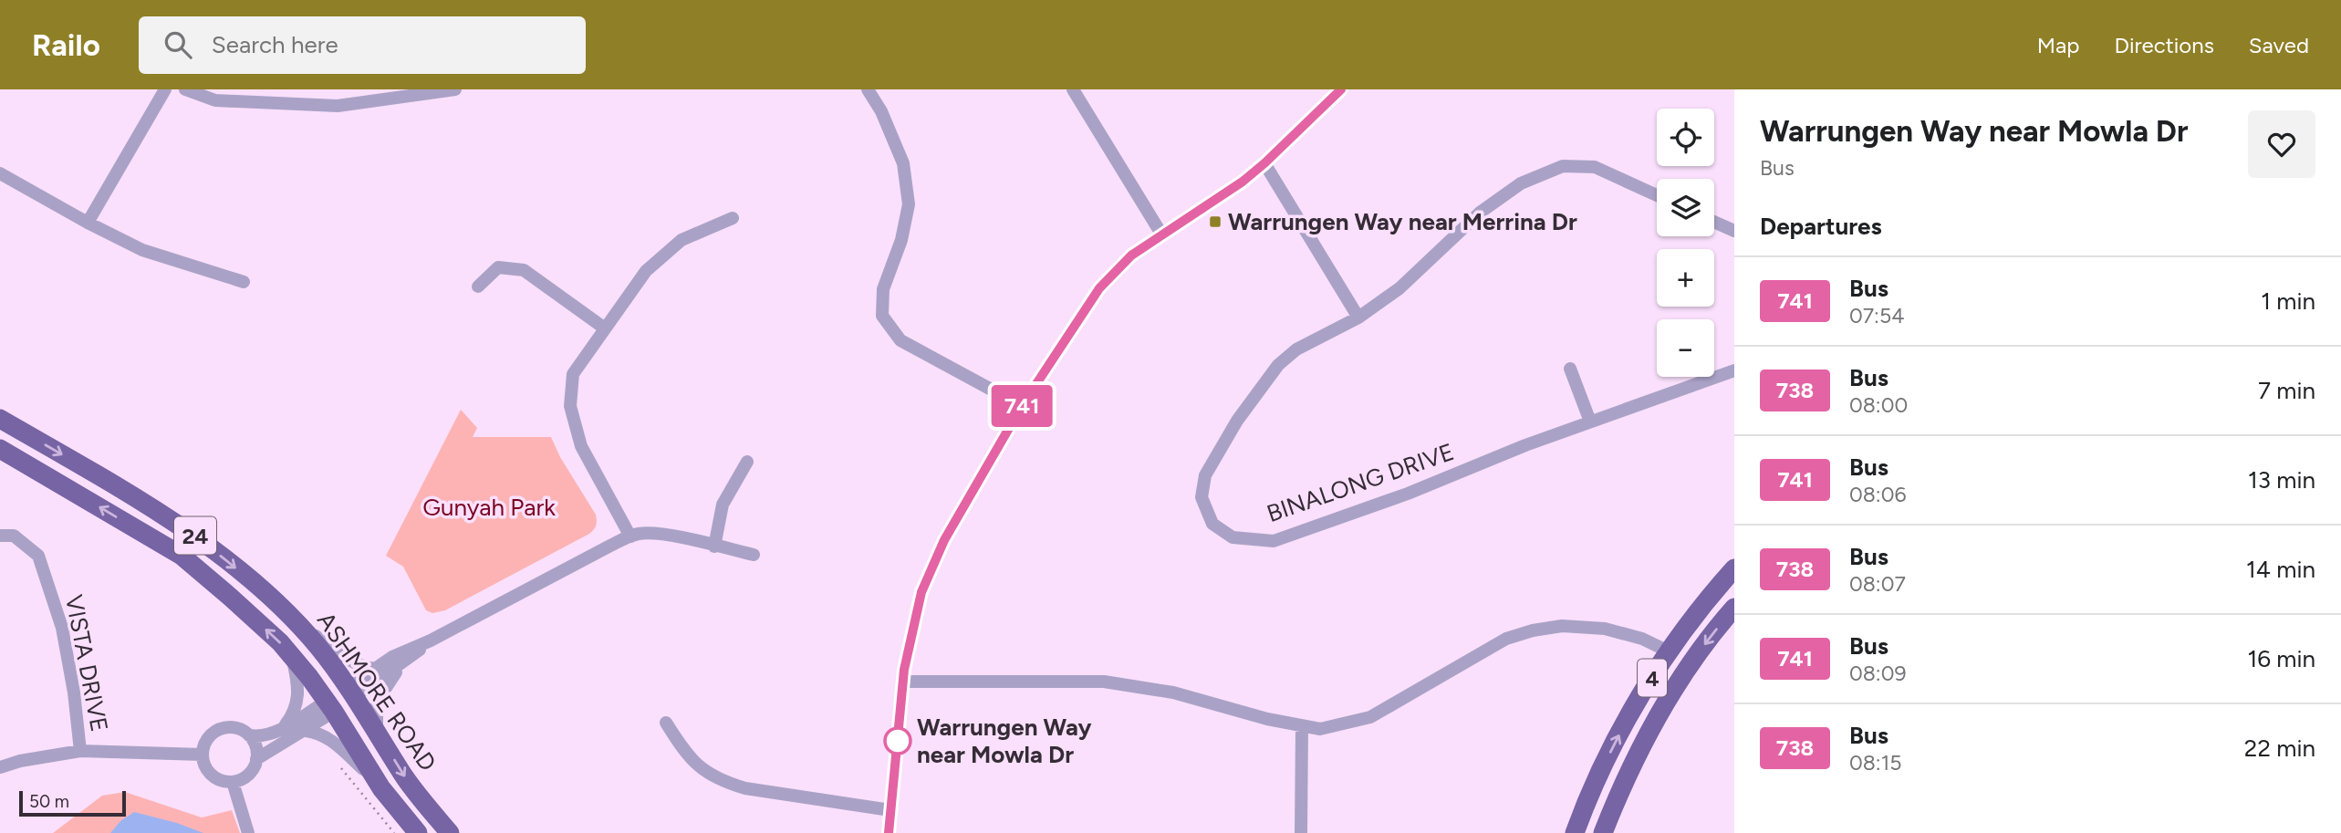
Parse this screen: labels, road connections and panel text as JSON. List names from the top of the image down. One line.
{"streets":{"main road":["24","4","ASHMORE ROAD"],"street":["BINALONG DRIVE","VISTA DRIVE"]},"parks":["Gunyah Park"],"places":{"transit":["Warrungen Way near Merrina Dr"],"other":["Warrungen Way near Mowla Dr"]},"lines":["bus line 741"],"scale_bar":"50 m","page":{"header":"Railo","search":"Search here","nav":["Map","Directions","Saved"],"on_map":"741","heading":[["Warrungen Way near Mowla Dr","Bus"],"Departures"],"map_buttons":["+","−"],"list":[{"mark":"741","name":"Bus","note":"07:54","value":"1 min"},{"mark":"738","name":"Bus","note":"08:00","value":"7 min"},{"mark":"741","name":"Bus","note":"08:06","value":"13 min"},{"mark":"738","name":"Bus","note":"08:07","value":"14 min"},{"mark":"741","name":"Bus","note":"08:09","value":"16 min"},{"mark":"738","name":"Bus","note":"08:15","value":"22 min"}],"scale":"50 m"}}
